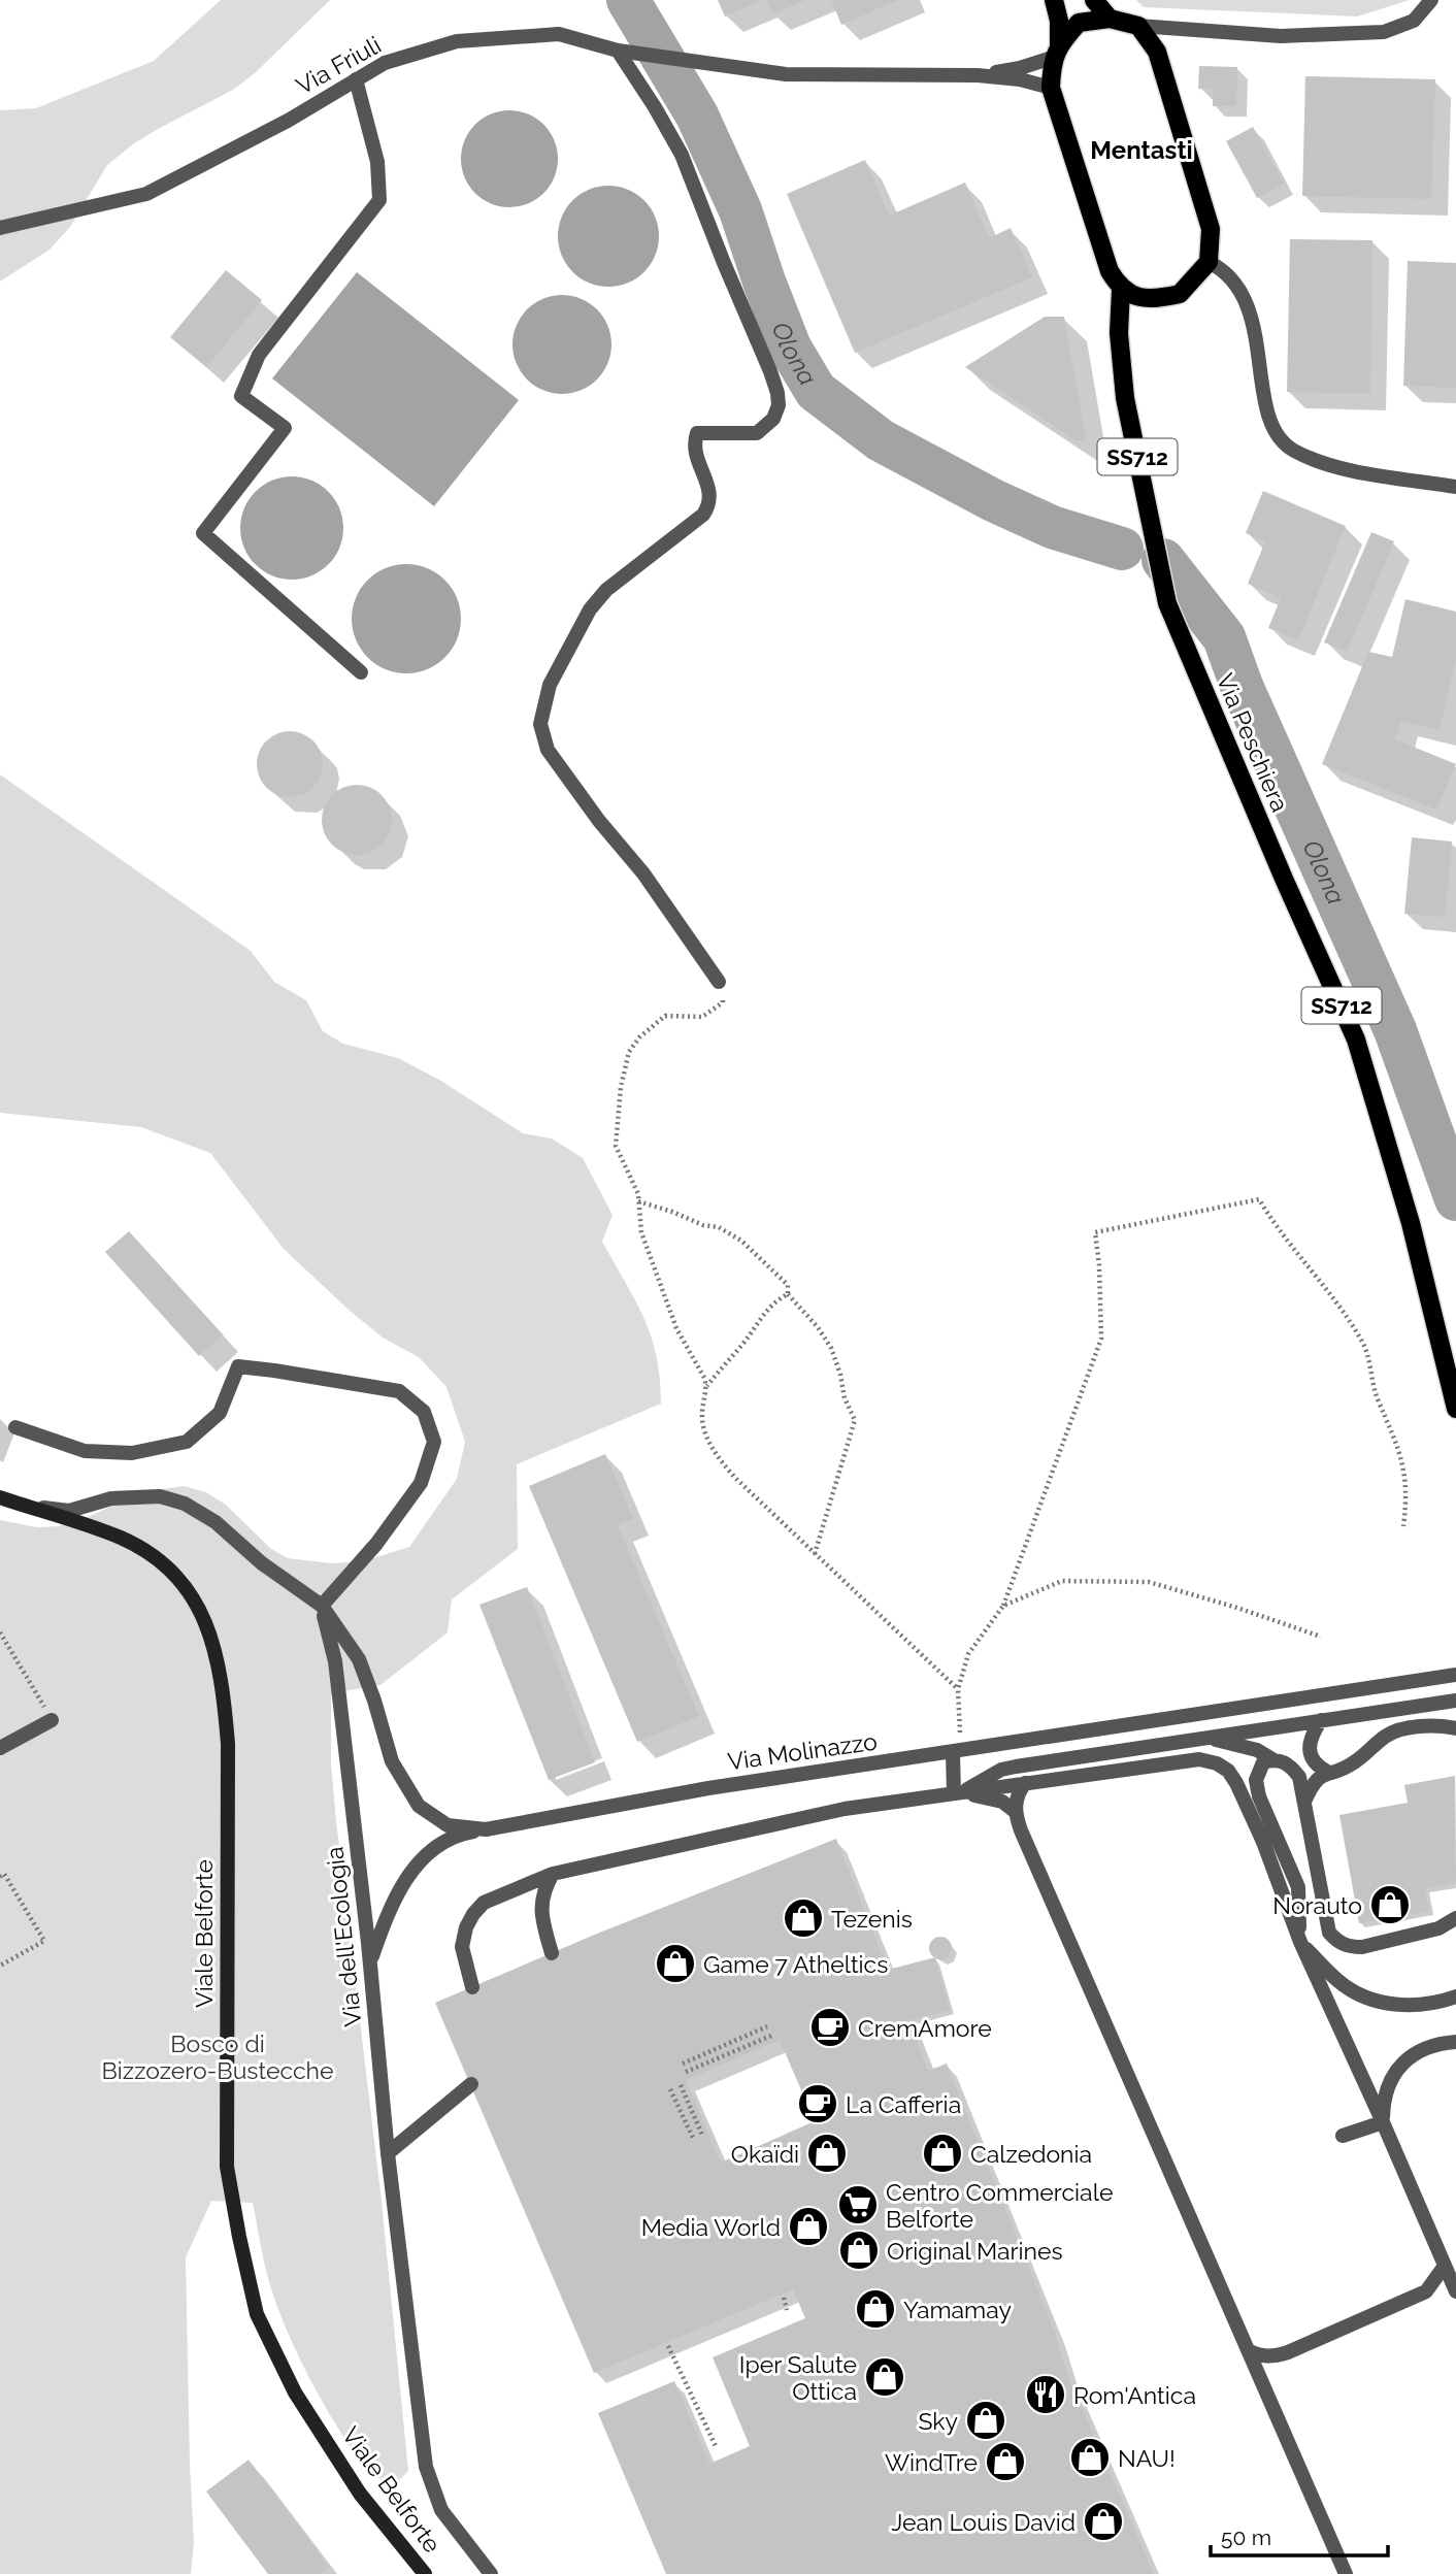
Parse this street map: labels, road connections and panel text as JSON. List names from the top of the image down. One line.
{"streets":{"main road":["SS712","Via Peschiera","Viale Belforte"],"street":["Via Friuli","Via Molinazzo","Via dell'Ecologia"]},"crossings":[["Via Friuli","Via Peschiera"],["Via Molinazzo","Via dell'Ecologia"]],"districts":["Mentasti"],"water":["Olona"],"parks":["Bosco di Bizzozero-Bustecche"],"places":{"shop":["Norauto","Tezenis","Game 7 Atheltics","Okaïdi","Calzedonia","Media World","Original Marines","Yamamay","Iper Salute Ottica","Sky","NAU!","WindTre","Jean Louis David"],"cafe":["CremAmore","La Cafferia"],"supermarket":["Centro Commerciale Belforte"],"restaurant":["Rom'Antica"]},"scale_bar":"50 m"}
